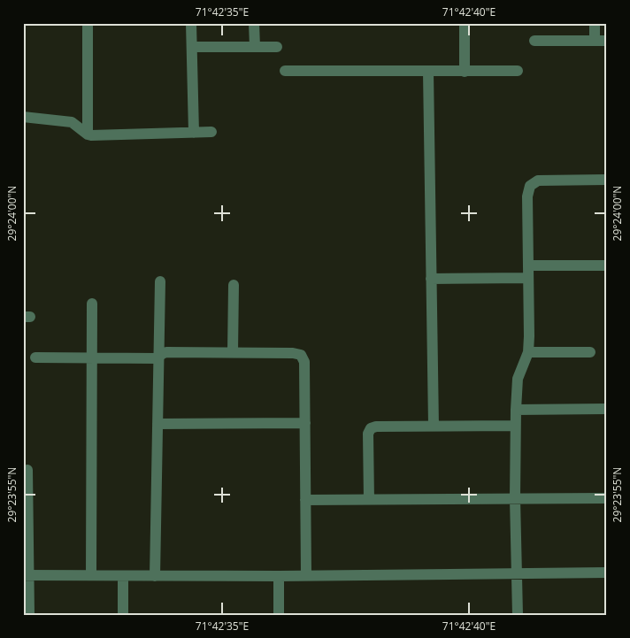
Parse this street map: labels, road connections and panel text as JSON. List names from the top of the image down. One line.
{"coordinates":["71°42'35\"E","71°42'40\"E","29°24'00\"N","29°23'55\"N"]}
